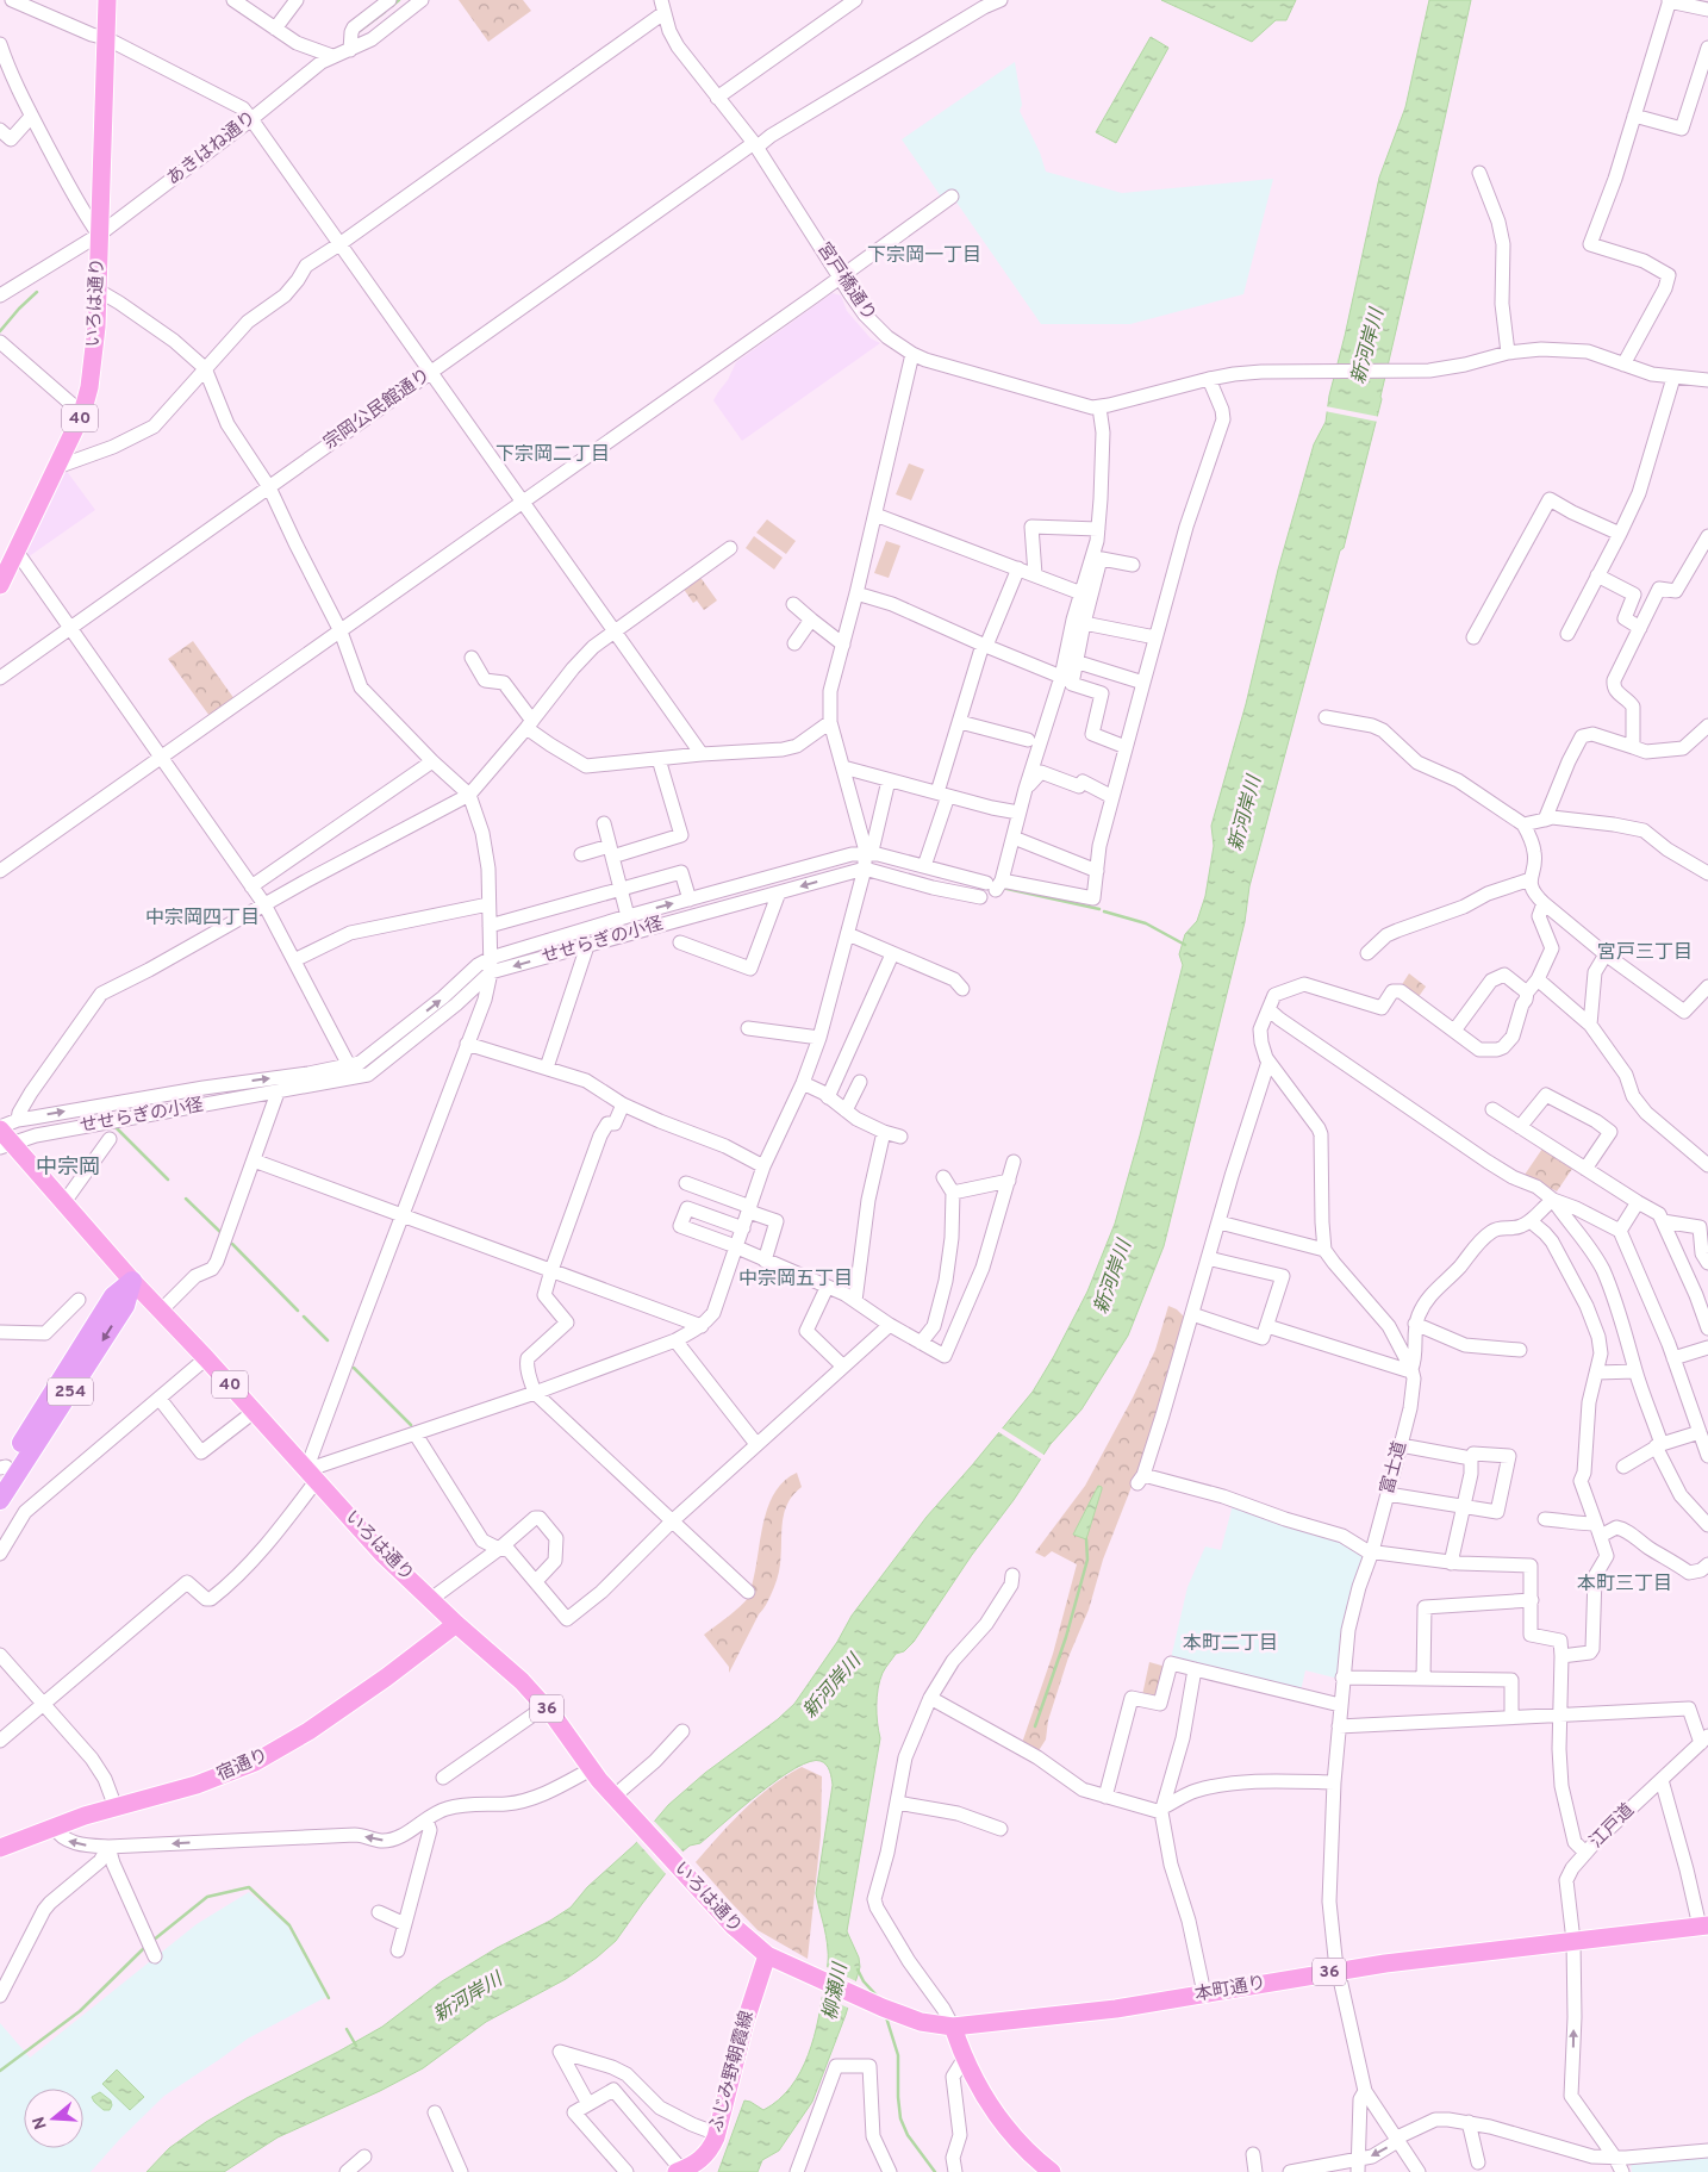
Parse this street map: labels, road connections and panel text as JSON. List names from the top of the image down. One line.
{"streets":{"highway":["254"],"main road":["いろは通り","40","36","宿通り","本町通り","ふじみ野朝霞線"],"street":["あきはね通り","宮戸橋通り","宗岡公民館通り","せせらぎの小径","富士道","江戸道"]},"crossings":[["あきはね通り","いろは通り"],["宮戸橋通り","宗岡公民館通り"],["いろは通り","せせらぎの小径"],["いろは通り","254"],["いろは通り","宿通り"],["いろは通り","本町通り"],["いろは通り","ふじみ野朝霞線"],["富士道","本町通り"],["江戸道","本町通り"],["本町通り","ふじみ野朝霞線"]],"one_way":["江戸道"],"districts":["下宗岡一丁目","下宗岡二丁目","中宗岡四丁目","宮戸三丁目","中宗岡","中宗岡五丁目","本町三丁目","本町二丁目"],"water":["新河岸川","柳瀬川"],"north":"left"}
